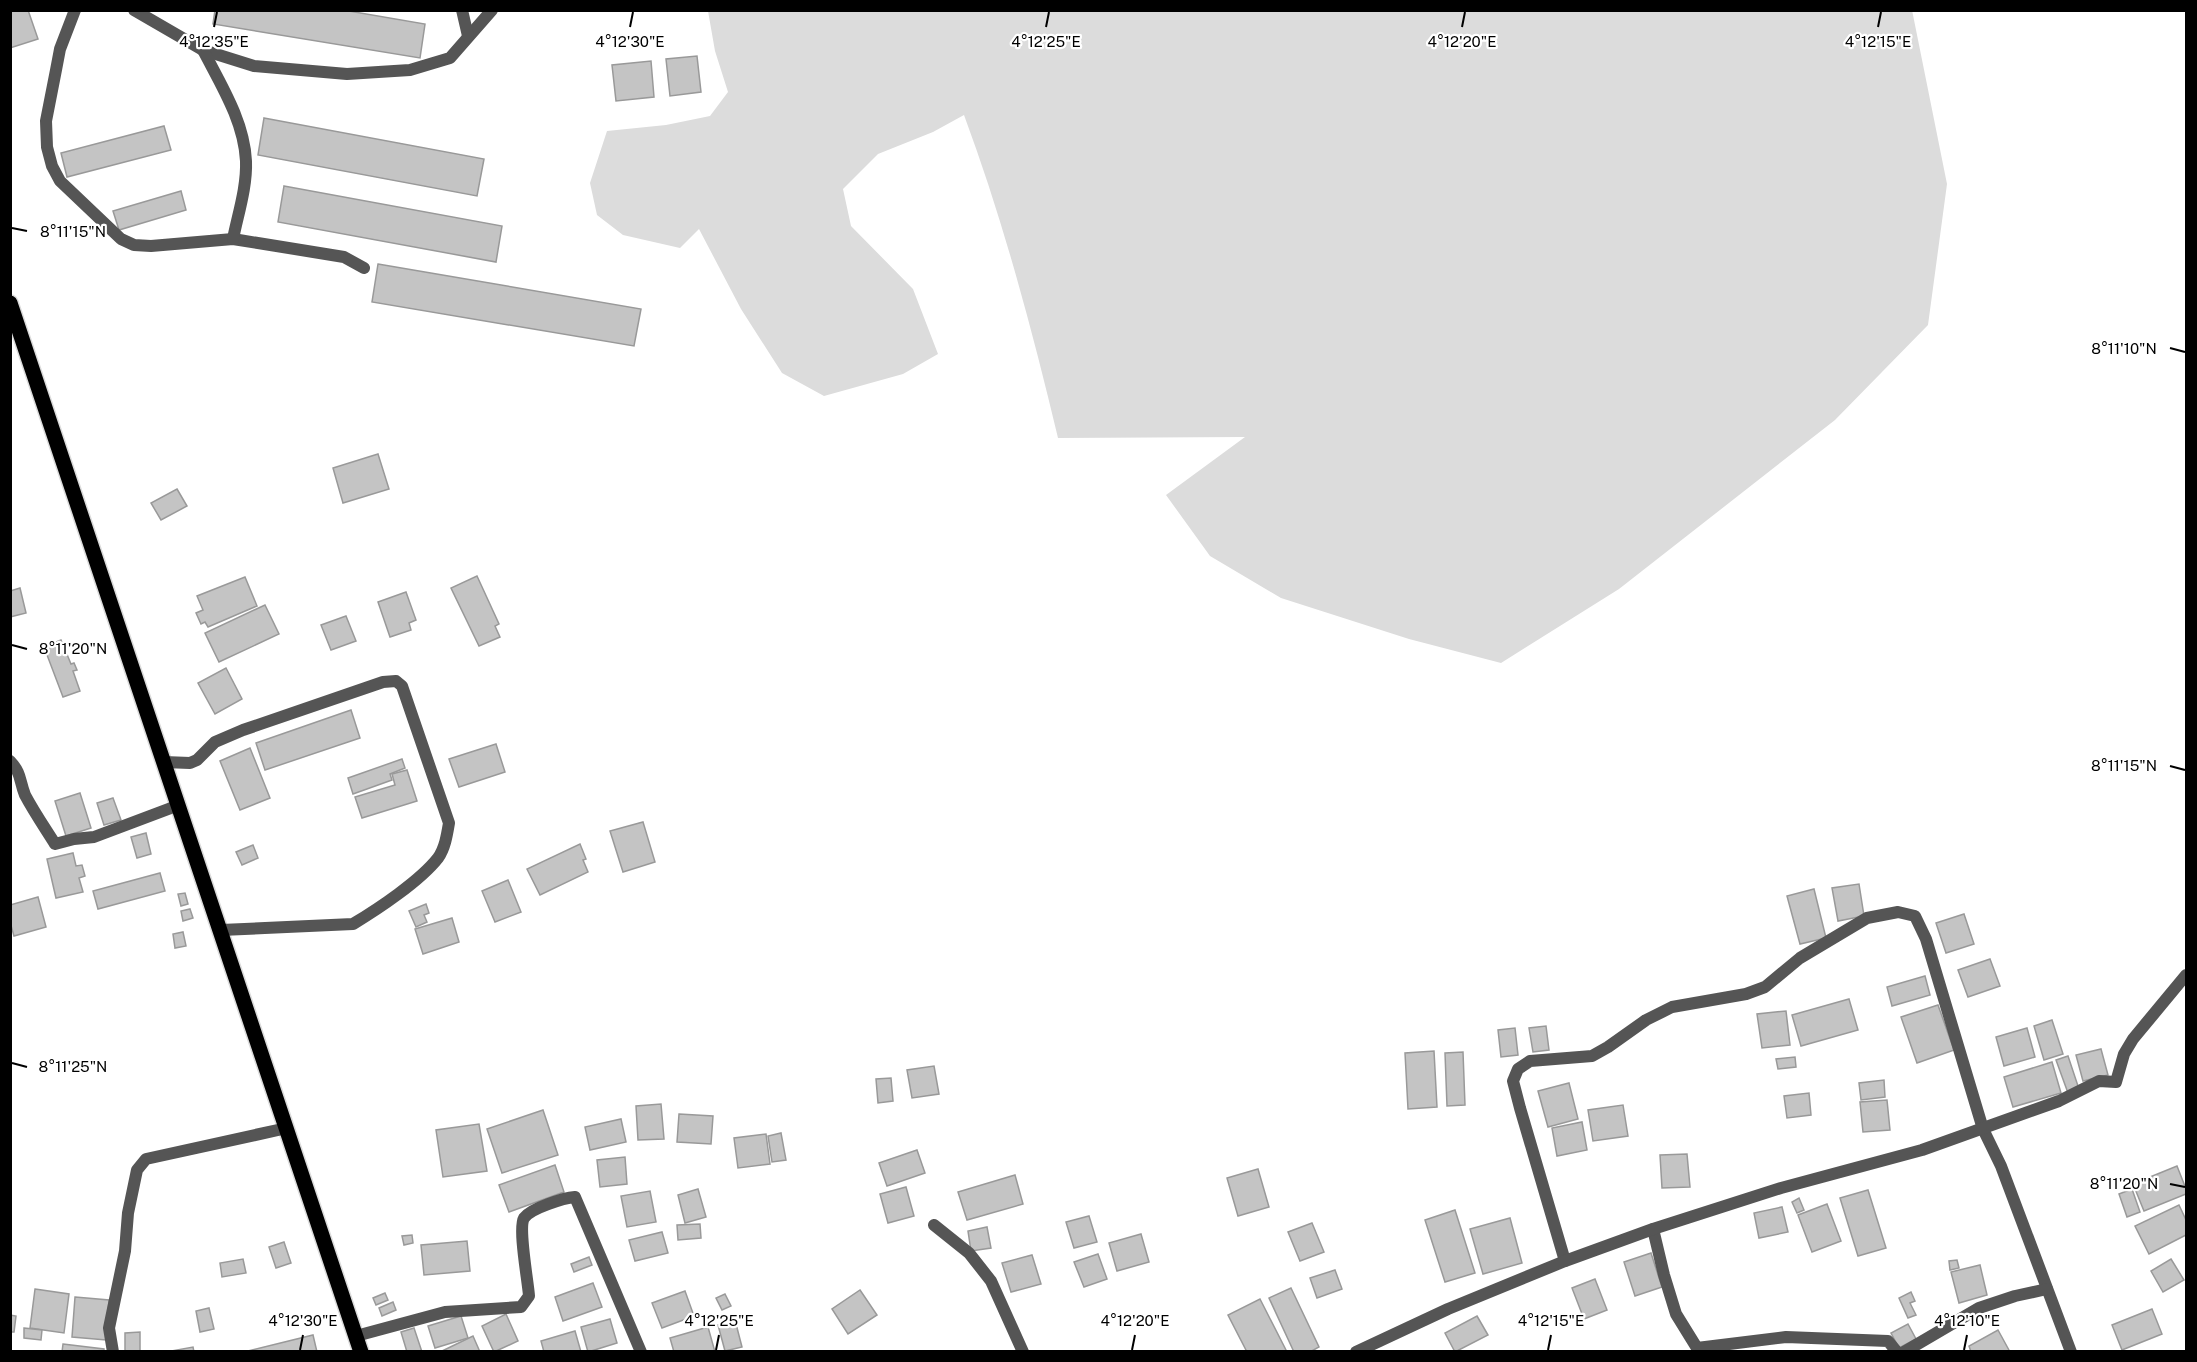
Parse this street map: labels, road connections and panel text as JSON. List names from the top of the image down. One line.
{"coordinates":["4°12'35\"E","4°12'30\"E","4°12'25\"E","4°12'20\"E","4°12'15\"E","8°11'15\"N","8°11'10\"N","8°11'20\"N","8°11'25\"N","4°12'10\"E"]}
